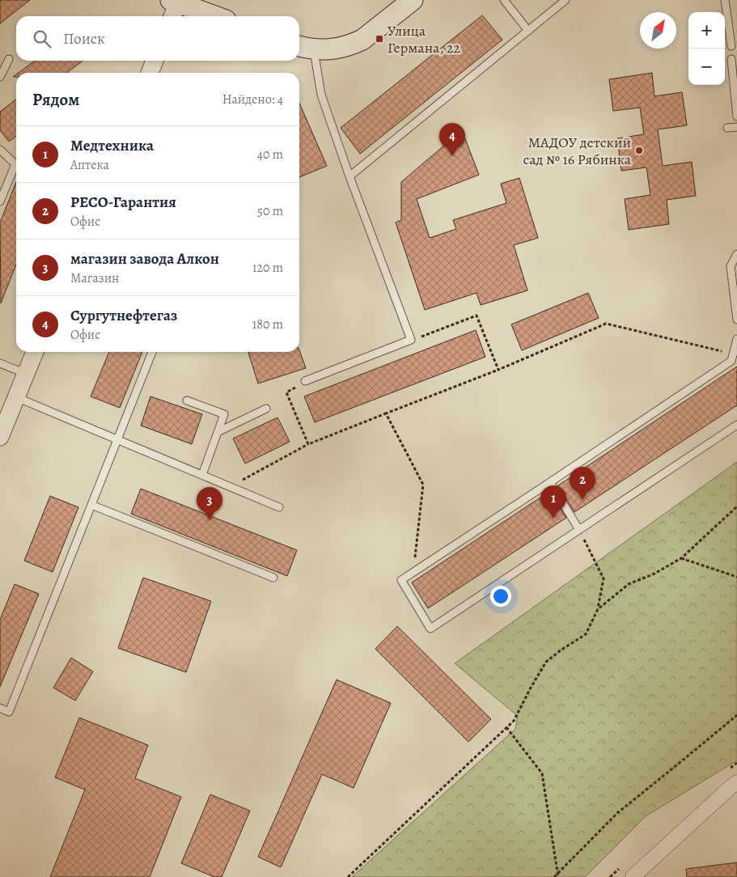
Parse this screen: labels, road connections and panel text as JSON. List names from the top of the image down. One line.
{"places":{"transit":["Улица Германа, 22"],"other":["МАДОУ детский сад № 16 Рябинка"]},"north":"top right","page":{"map_buttons":["+","−"],"search":"Поиск","heading":["Рядом","Найдено: 4"],"pins":["4","2","1","3"],"list":[{"mark":"1","name":"Медтехника","note":"Аптека","value":"40 m"},{"mark":"2","name":"РЕСО-Гарантия","note":"Офис","value":"50 m"},{"mark":"3","name":"магазин завода Алкон","note":"Магазин","value":"120 m"},{"mark":"4","name":"Сургутнефтегаз","note":"Офис","value":"180 m"}]}}
